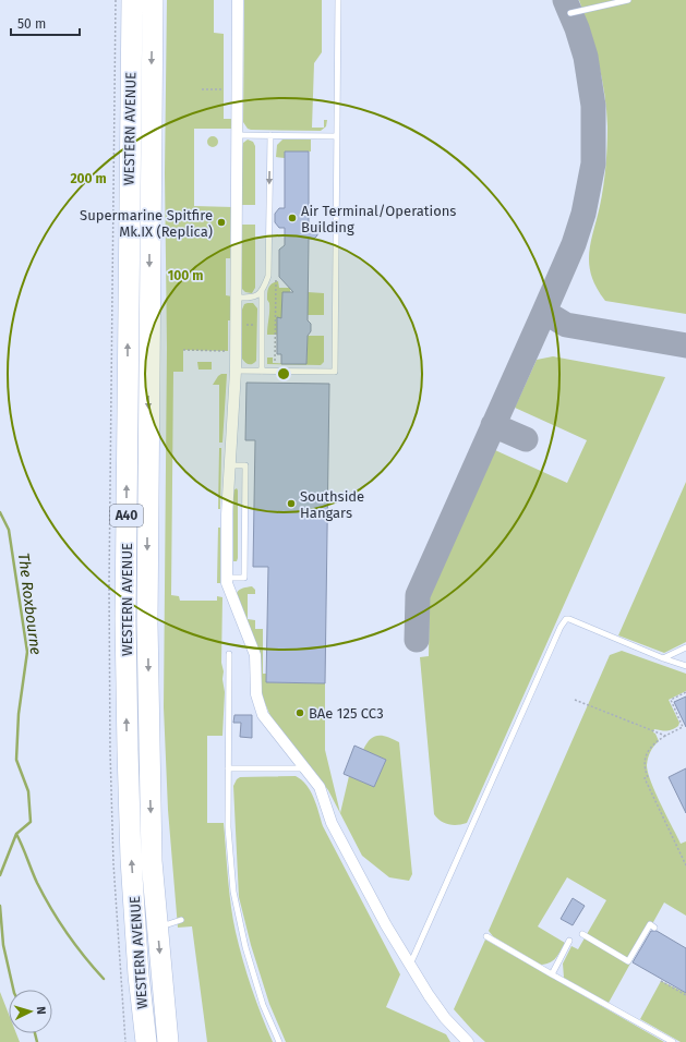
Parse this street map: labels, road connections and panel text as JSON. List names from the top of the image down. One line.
{"streets":{"highway":["WESTERN AVENUE","A40"]},"water":["The Roxbourne"],"places":["Air Terminal/Operations Building","Supermarine Spitfire Mk.IX (Replica)","Southside Hangars","BAe 125 CC3"],"scale_bar":"50 m","north":"right","rings":["200 m","100 m"]}
